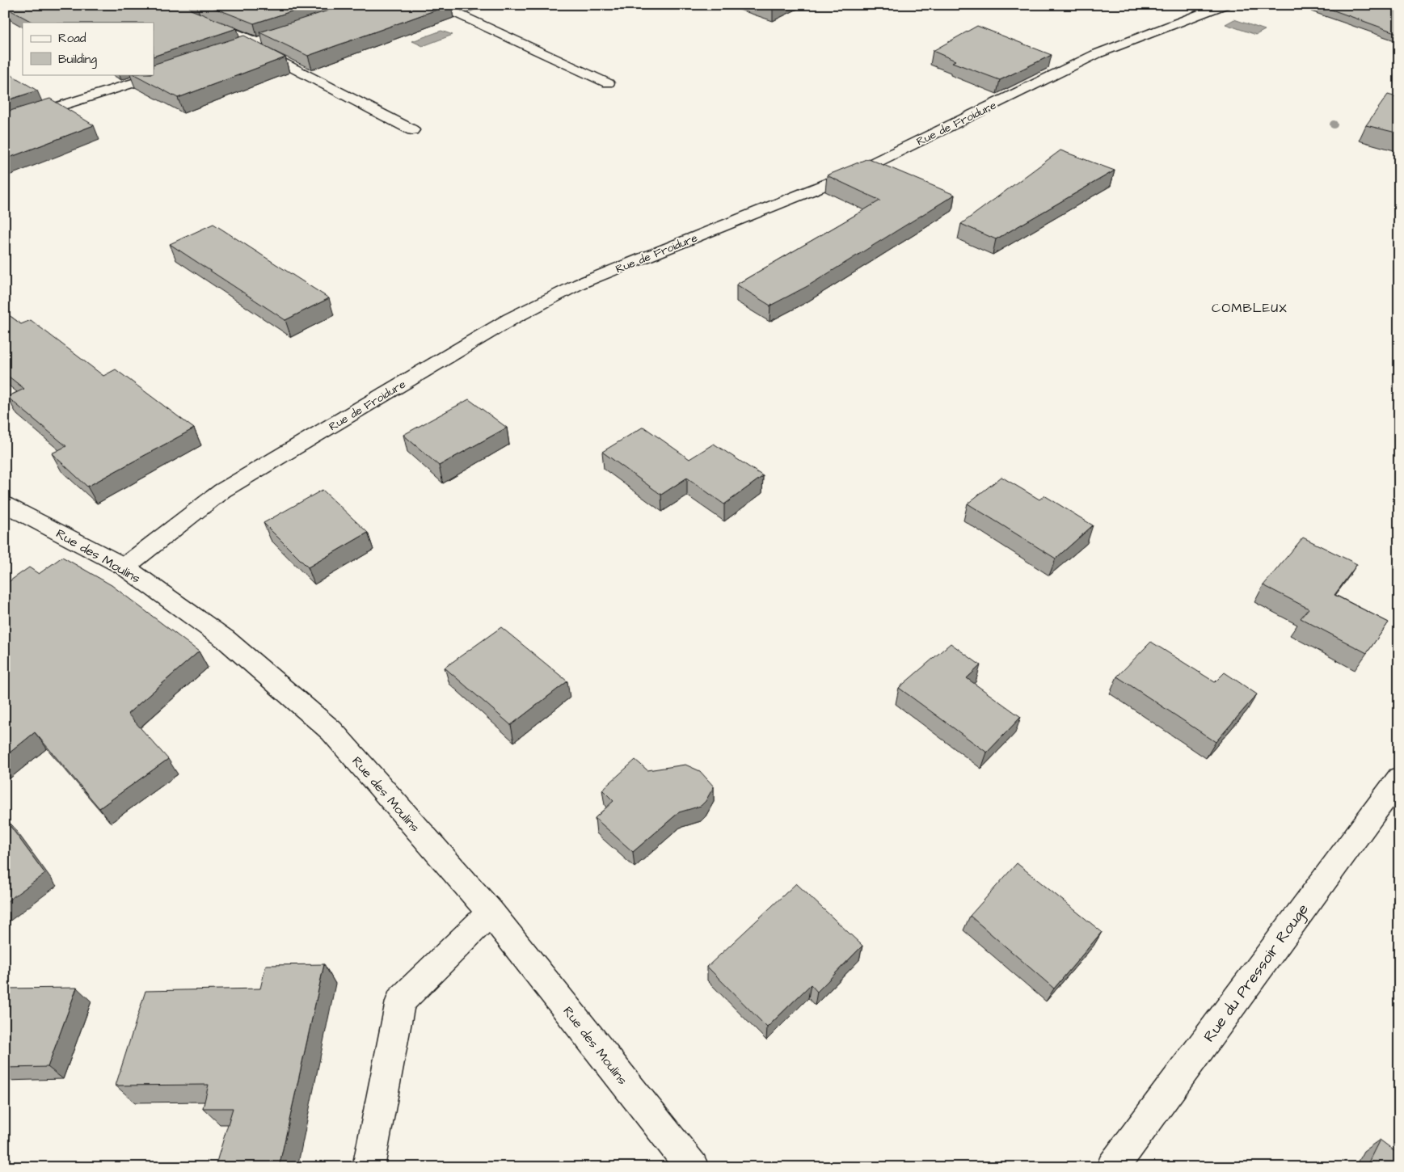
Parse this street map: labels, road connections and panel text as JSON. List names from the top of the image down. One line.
{"streets":{"street":["Rue de Froidure","Rue des Moulins","Rue du Pressoir Rouge"]},"crossings":[["Rue de Froidure","Rue des Moulins"]],"districts":["COMBLEUX"],"legend":["Road","Building"]}
